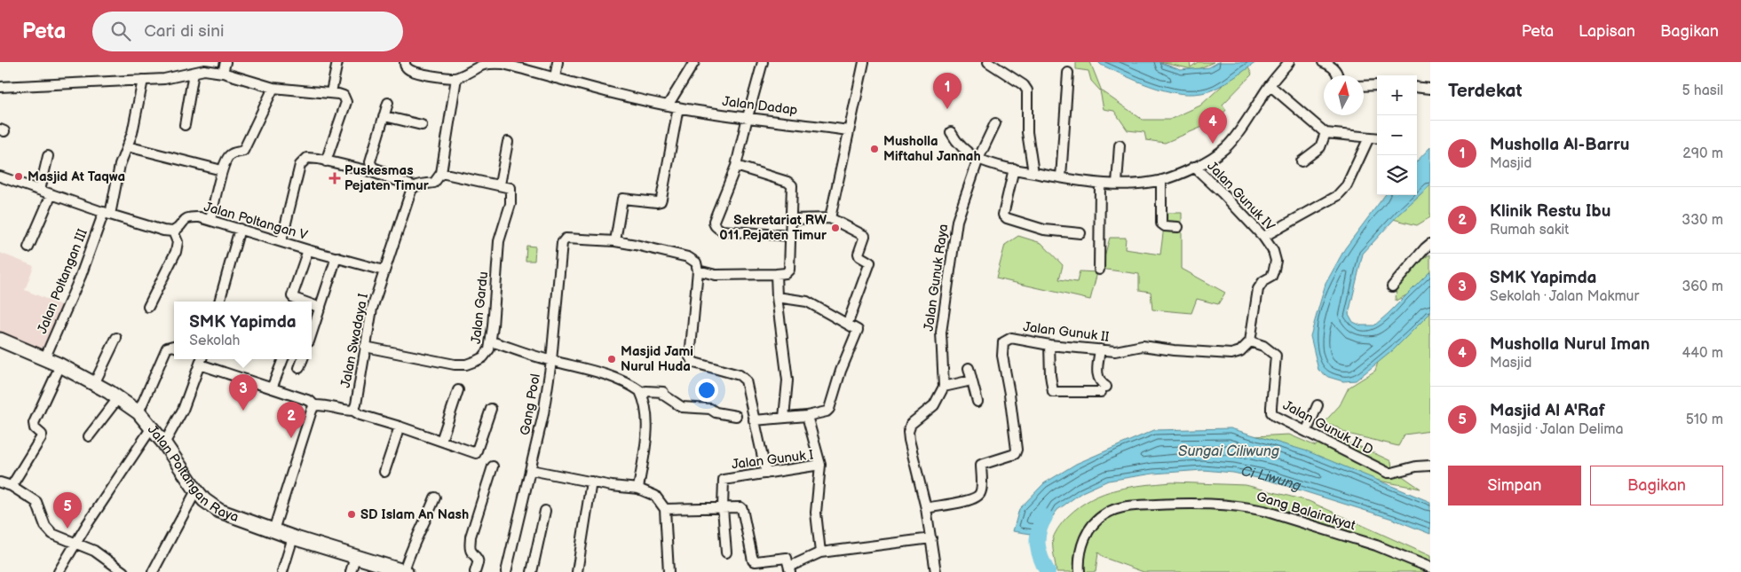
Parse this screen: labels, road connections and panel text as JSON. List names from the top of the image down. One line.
{"streets":{"street":["Jalan Dadap","Jalan Gunuk IV","Jalan Poltangan V","Jalan Gunuk Raya","Jalan Poltangan III","Jalan Gardu","Jalan Gunuk II","Jalan Swadaya I","Gang Pool","Jalan Gunuk II D","Jalan Gunuk I","Jalan Poltangan Raya","Gang Balairakyat"]},"crossings":[["Jalan Gunuk IV","Jalan Gunuk II"],["Jalan Gunuk IV","Jalan Gunuk II D"],["Jalan Poltangan V","Jalan Swadaya I"],["Jalan Poltangan III","Jalan Poltangan Raya"],["Jalan Gardu","Jalan Swadaya I"],["Jalan Gunuk II","Jalan Gunuk II D"]],"water":["Sungai Ciliwung","Ci Liwung"],"places":{"other":["Musholla Miftahul Jannah","Masjid At Taqwa","Sekretariat RW 011 Pejaten Timur","Masjid Jami Nurul Huda","SD Islam An Nash"],"health":["Puskesmas Pejaten Timur"]},"north":"top","page":{"header":"Peta","search":"Cari di sini","nav":["Peta","Lapisan","Bagikan"],"heading":["Terdekat","5 hasil"],"pins":["1","4","3","2","5"],"map_buttons":["+","−"],"list":[{"mark":"1","name":"Musholla Al-Barru","note":"Masjid","value":"290 m"},{"mark":"2","name":"Klinik Restu Ibu","note":"Rumah sakit","value":"330 m"},{"mark":"3","name":"SMK Yapimda","note":"Sekolah · Jalan Makmur","value":"360 m"},{"mark":"4","name":"Musholla Nurul Iman","note":"Masjid","value":"440 m"},{"mark":"5","name":"Masjid Al A'Raf","note":"Masjid · Jalan Delima","value":"510 m"}],"popup":["SMK Yapimda","Sekolah"],"buttons":["Simpan","Bagikan"]}}
